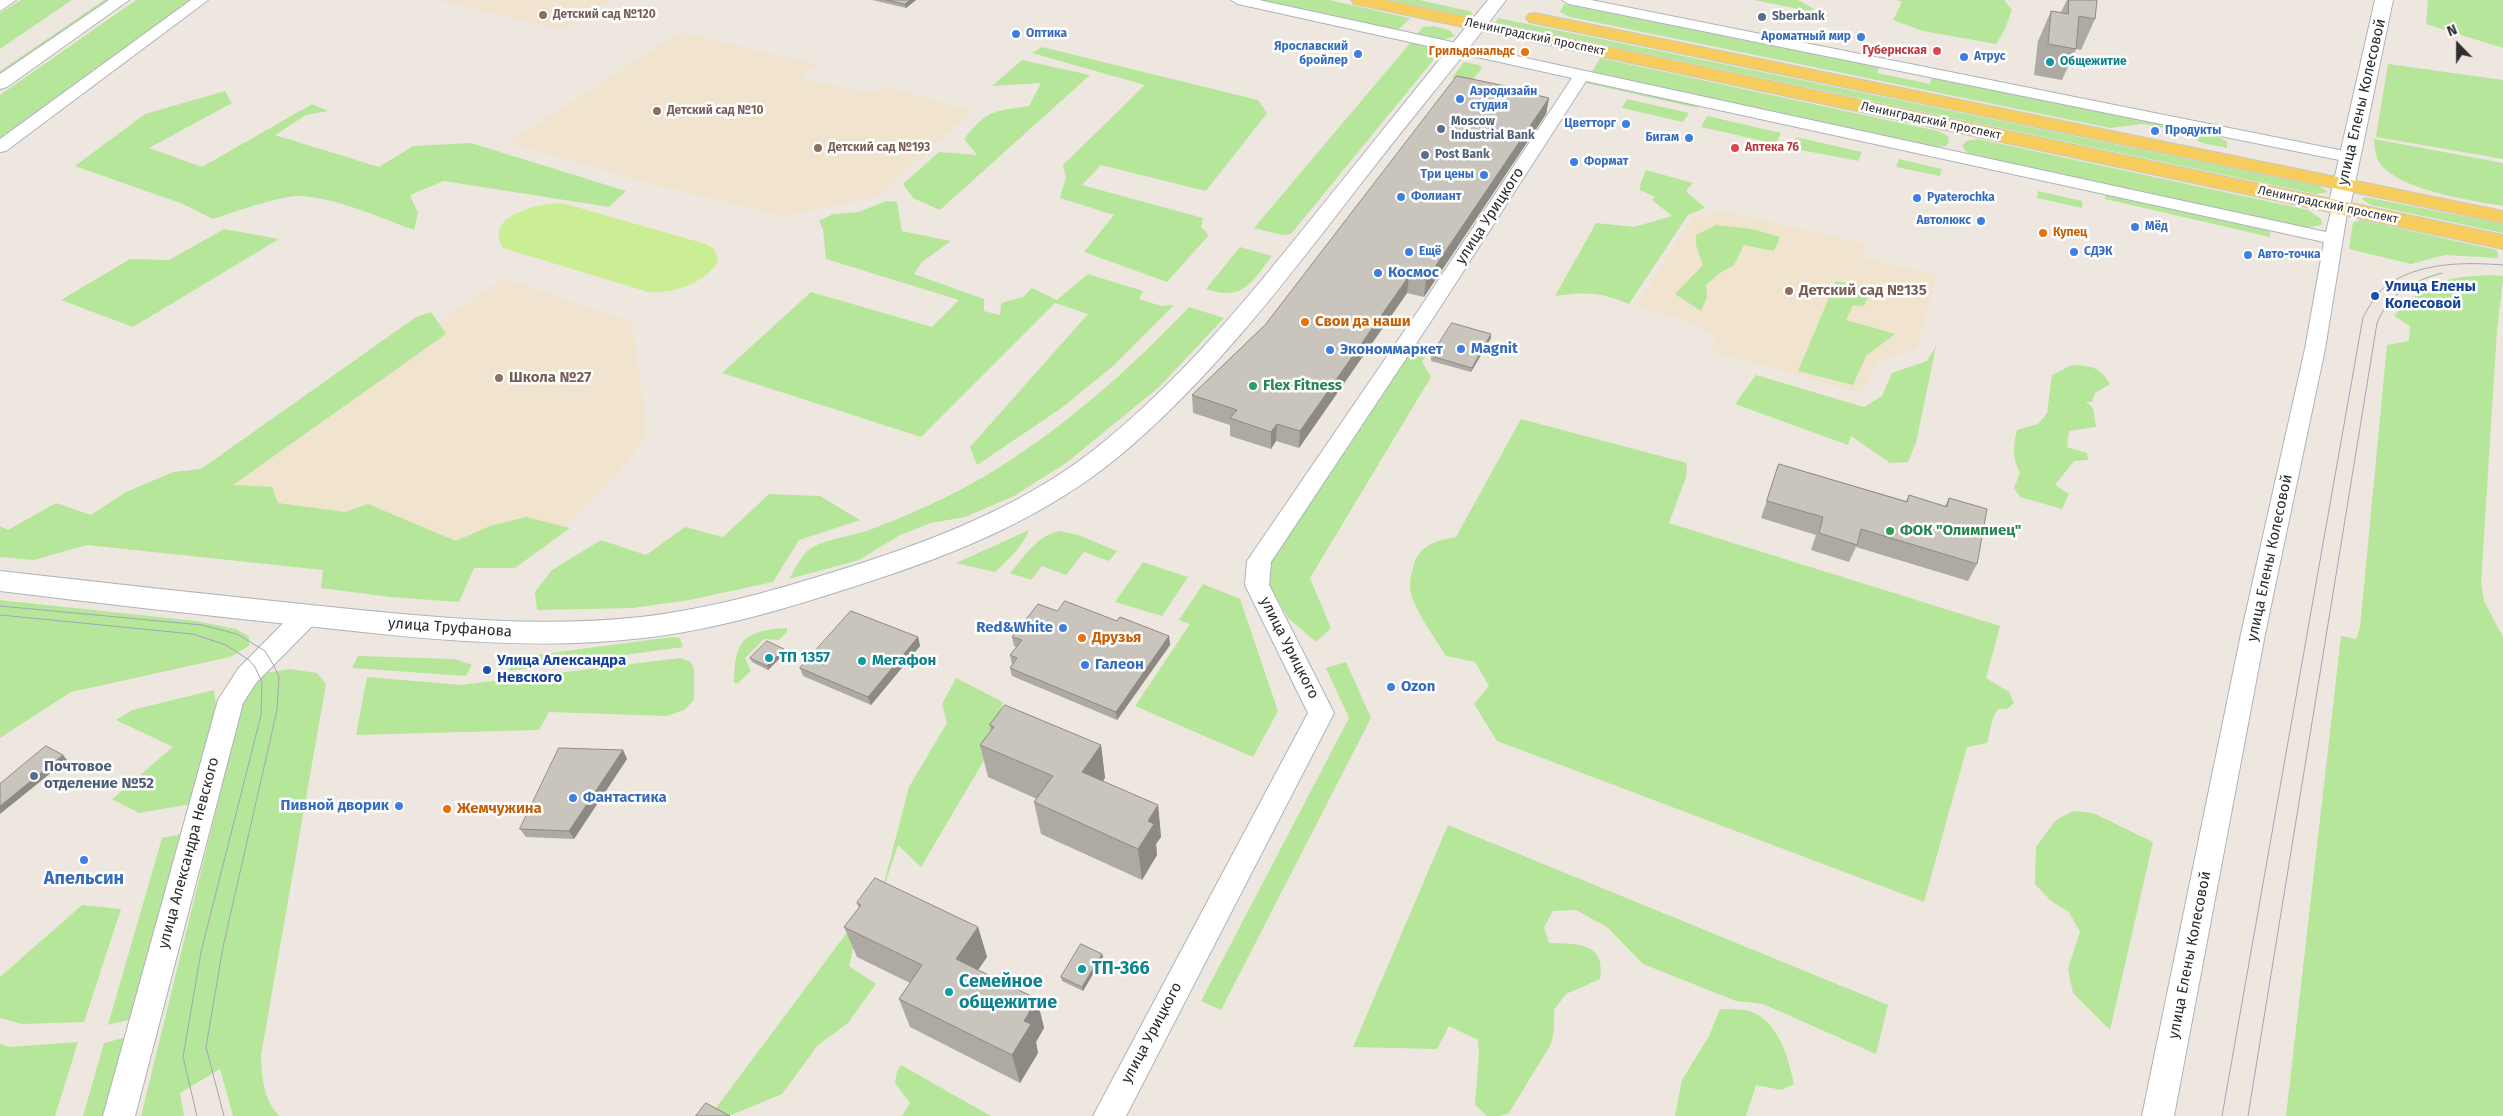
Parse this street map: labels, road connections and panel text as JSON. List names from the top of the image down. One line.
{"streets":{"main road":["Ленинградский проспект"],"street":["улица Елены Колесовой","улица Урицкого","улица Труфанова","улица Александра Невского"]},"crossings":[["Ленинградский проспект","улица Елены Колесовой"],["улица Труфанова","улица Александра Невского"]],"places":["Детский сад №120","Sberbank","Оптика","Ароматный мир","Губернская","Грильдональдс","Ярославский бройлер","Атрус","Общежитие","Аэродизайн студия","Детский сад №10","Цветторг","Moscow Industrial Bank","Продукты","Бигам","Детский сад №193","Аптека 76","Post Bank","Формат","Три цены","Фолиант","Pyaterochka","Автолюкс","Мёд","Купец","Ещё","СДЭК","Авто-точка","Космос","Детский сад №135","Улица Елены Колесовой","Свои да наши","Magnit","Экономмаркет","Школа №27","Flex Fitness","ФОК \"Олимпиец\"","Red&White","Друзья","ТП 1357","Мегафон","Галеон","Улица Александра Невского","Ozon","Почтовое отделение №52","Фантастика","Пивной дворик","Жемчужина","Апельсин","ТП-366","Семейное общежитие"],"north":"top"}
